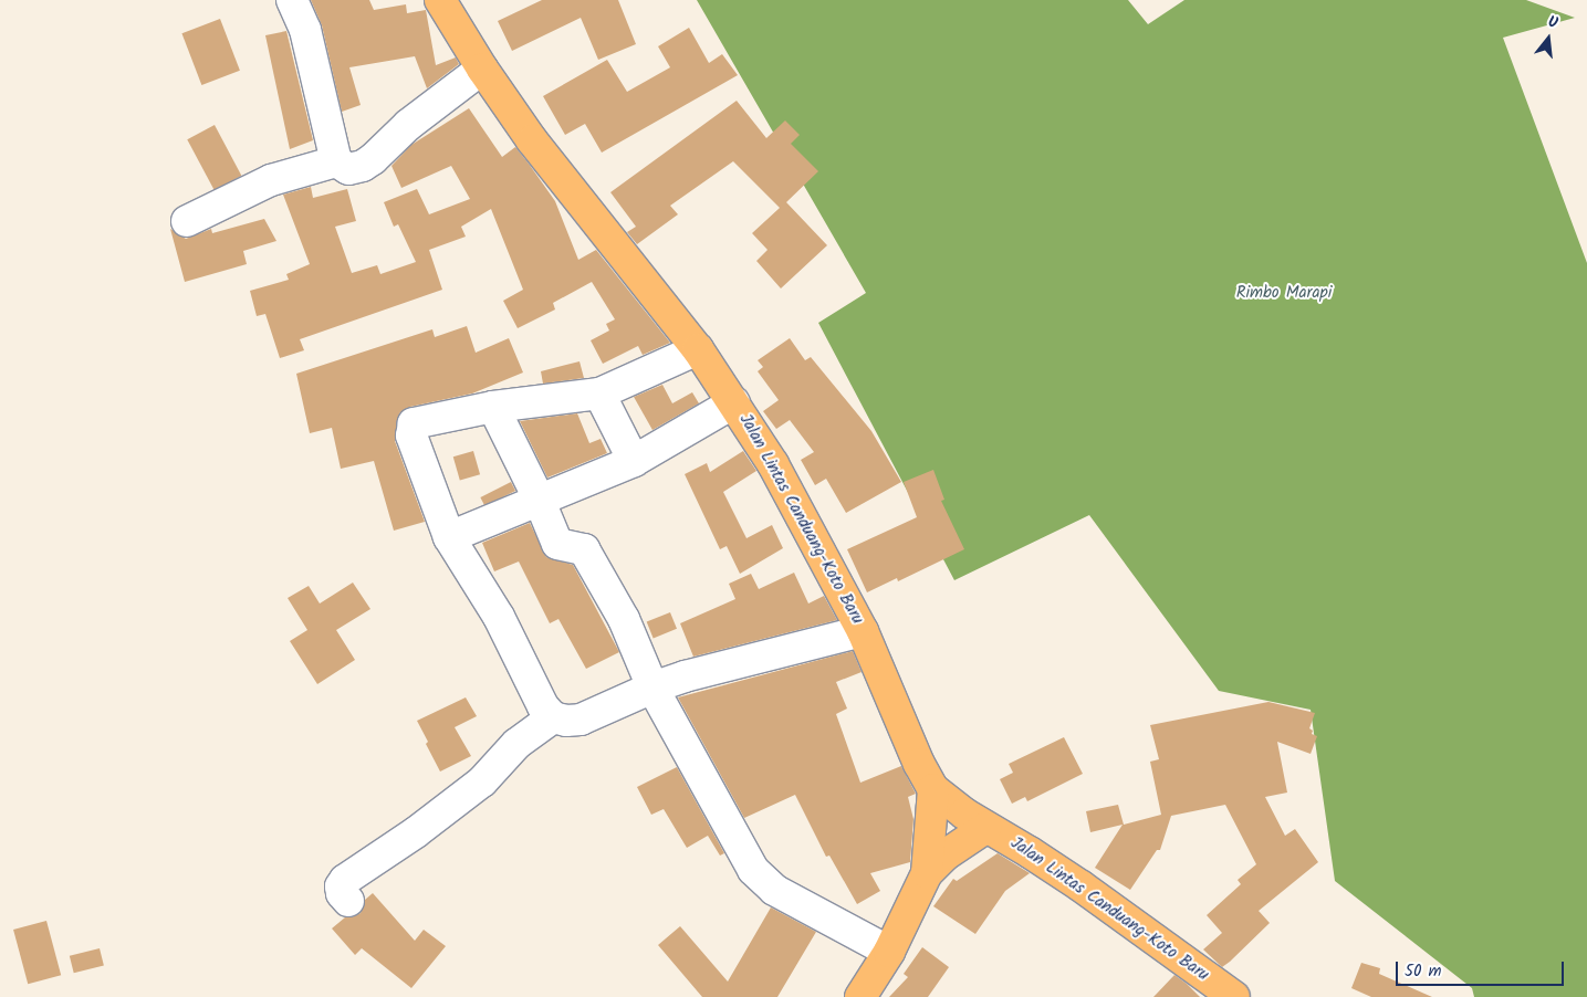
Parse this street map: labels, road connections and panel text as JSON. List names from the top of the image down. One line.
{"streets":{"main road":["Jalan Lintas Canduang-Koto Baru"]},"parks":["Rimbo Marapi"],"scale_bar":"50 m","north":"top"}
